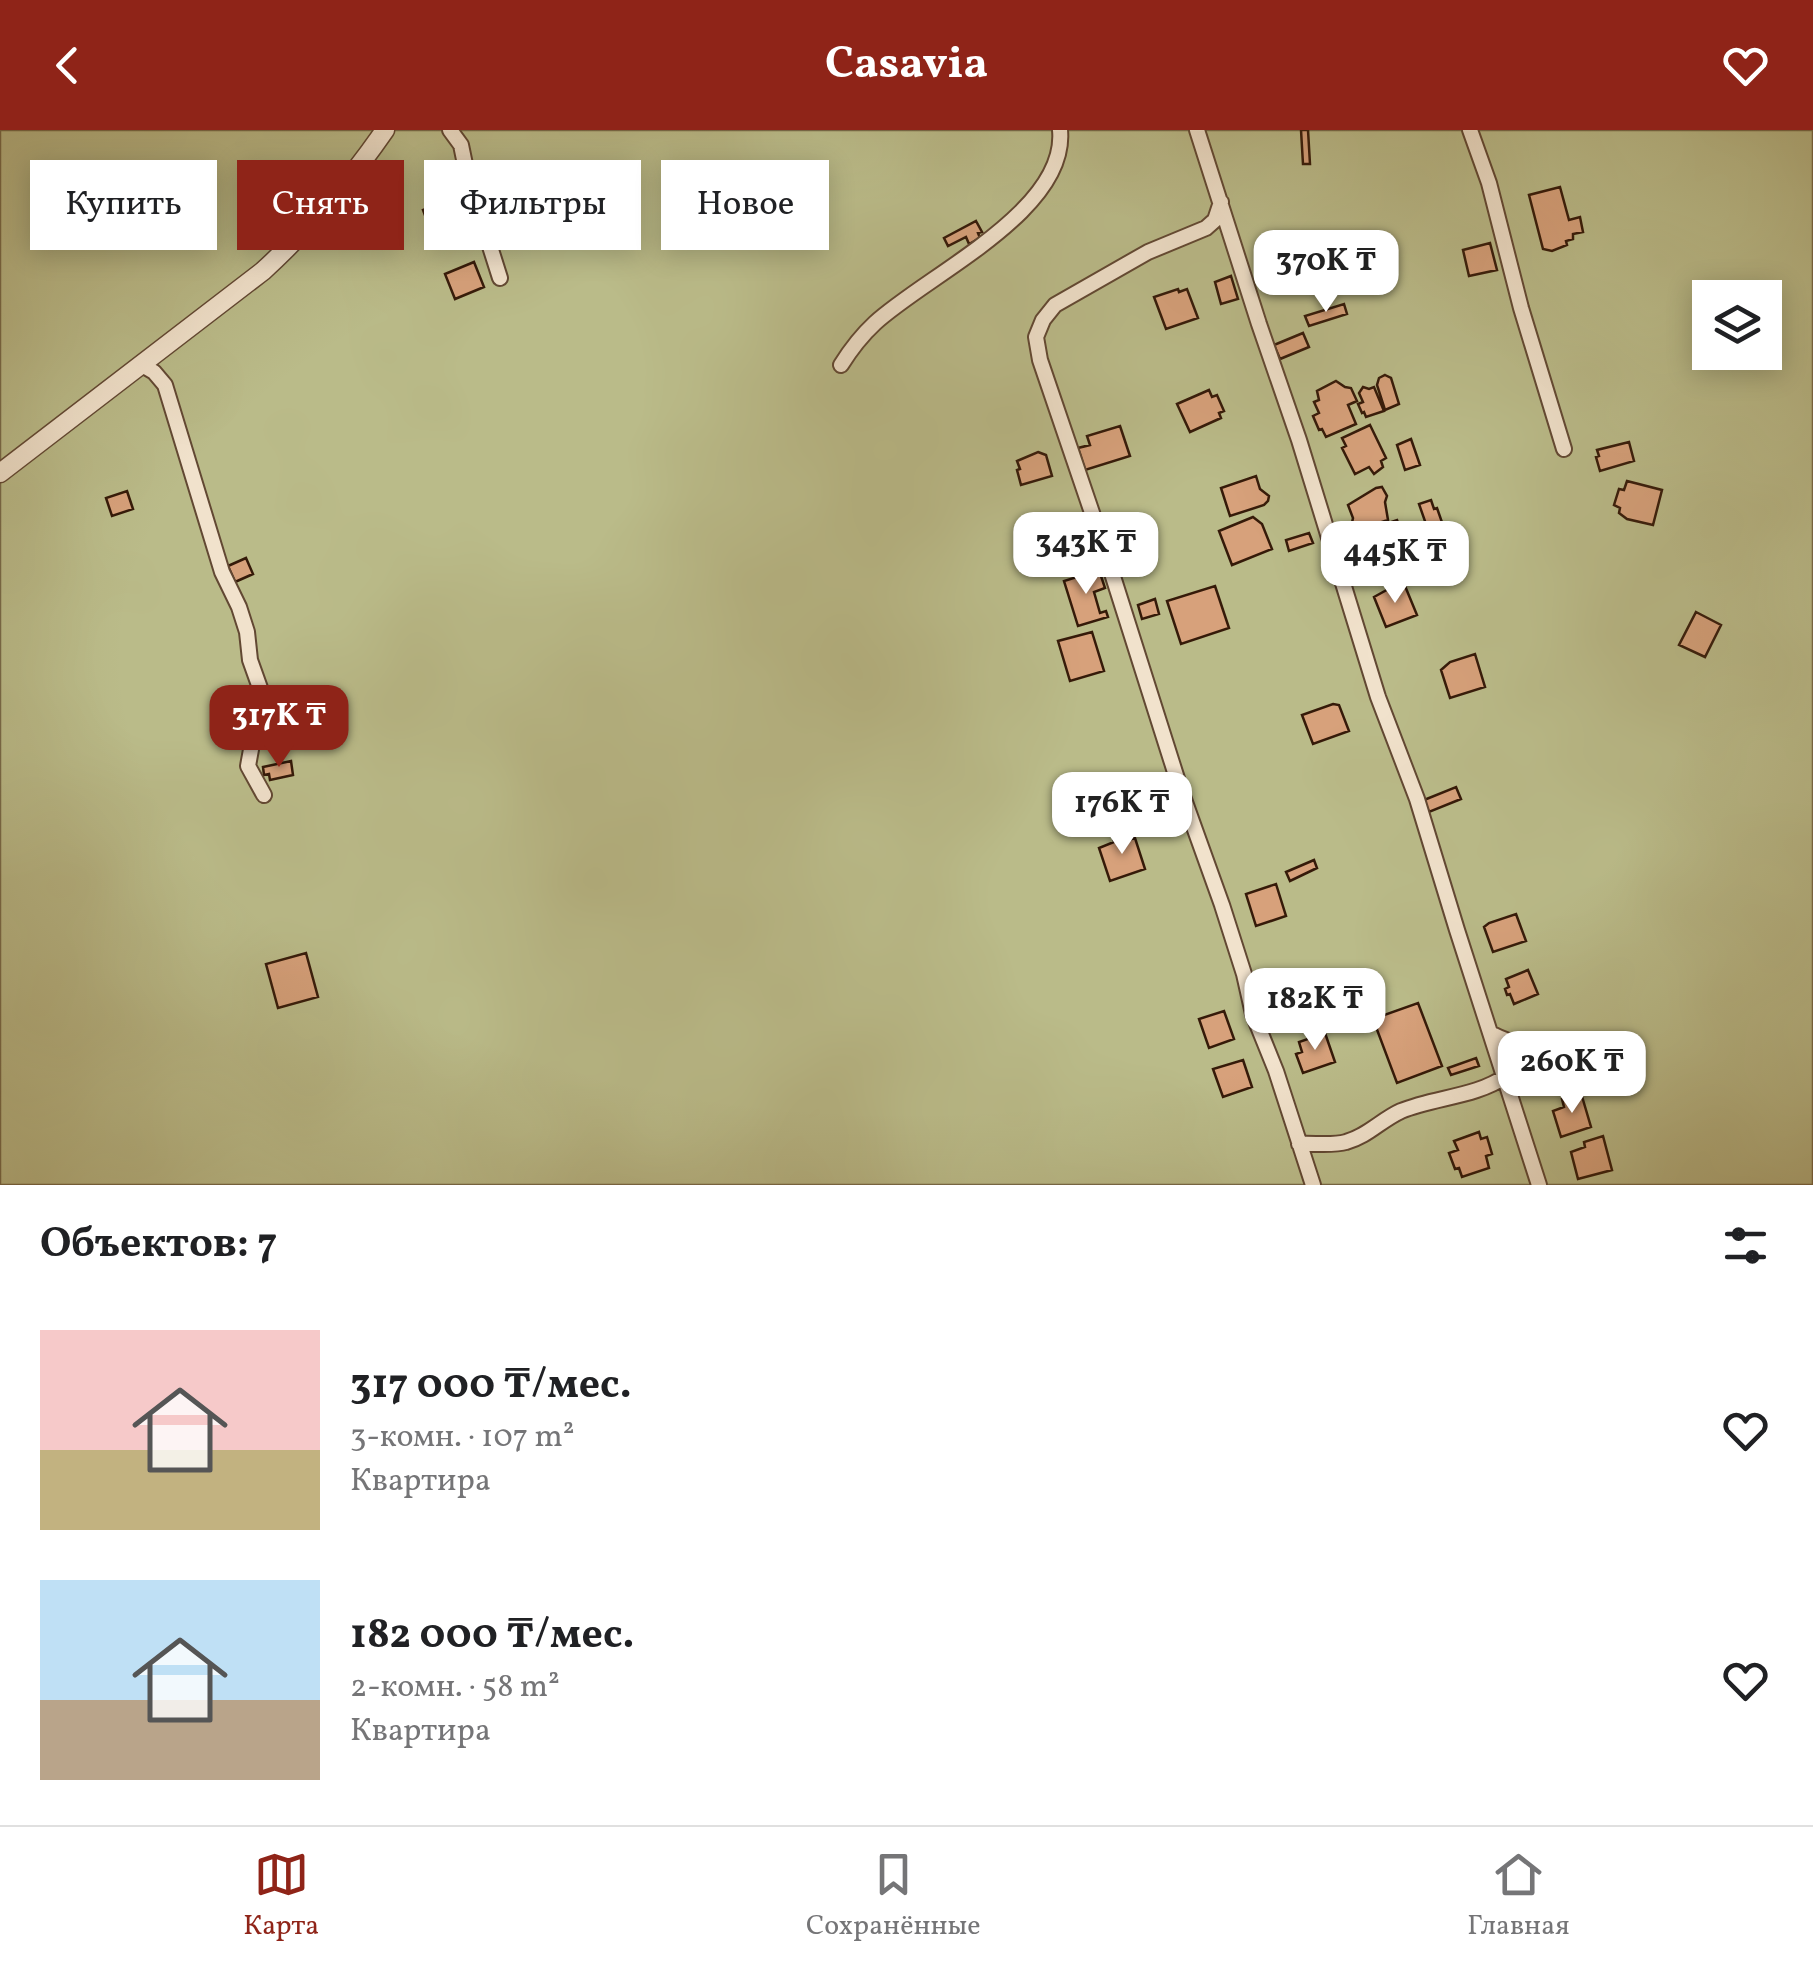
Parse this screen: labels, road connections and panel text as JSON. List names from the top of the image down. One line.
{"page":{"header":"Casavia","chip":["Купить","Снять","Фильтры","Новое"],"price":["370K ₸","343K ₸","445K ₸","317K ₸","176K ₸","182K ₸","260K ₸"],"heading":"Объектов: 7","list":[{"name":"317 000 ₸/мес.","note":"3-комн. · 107 m² · Квартира"},{"name":"182 000 ₸/мес.","note":"2-комн. · 58 m² · Квартира"}],"tabs":["Карта","Сохранённые","Главная"]}}
